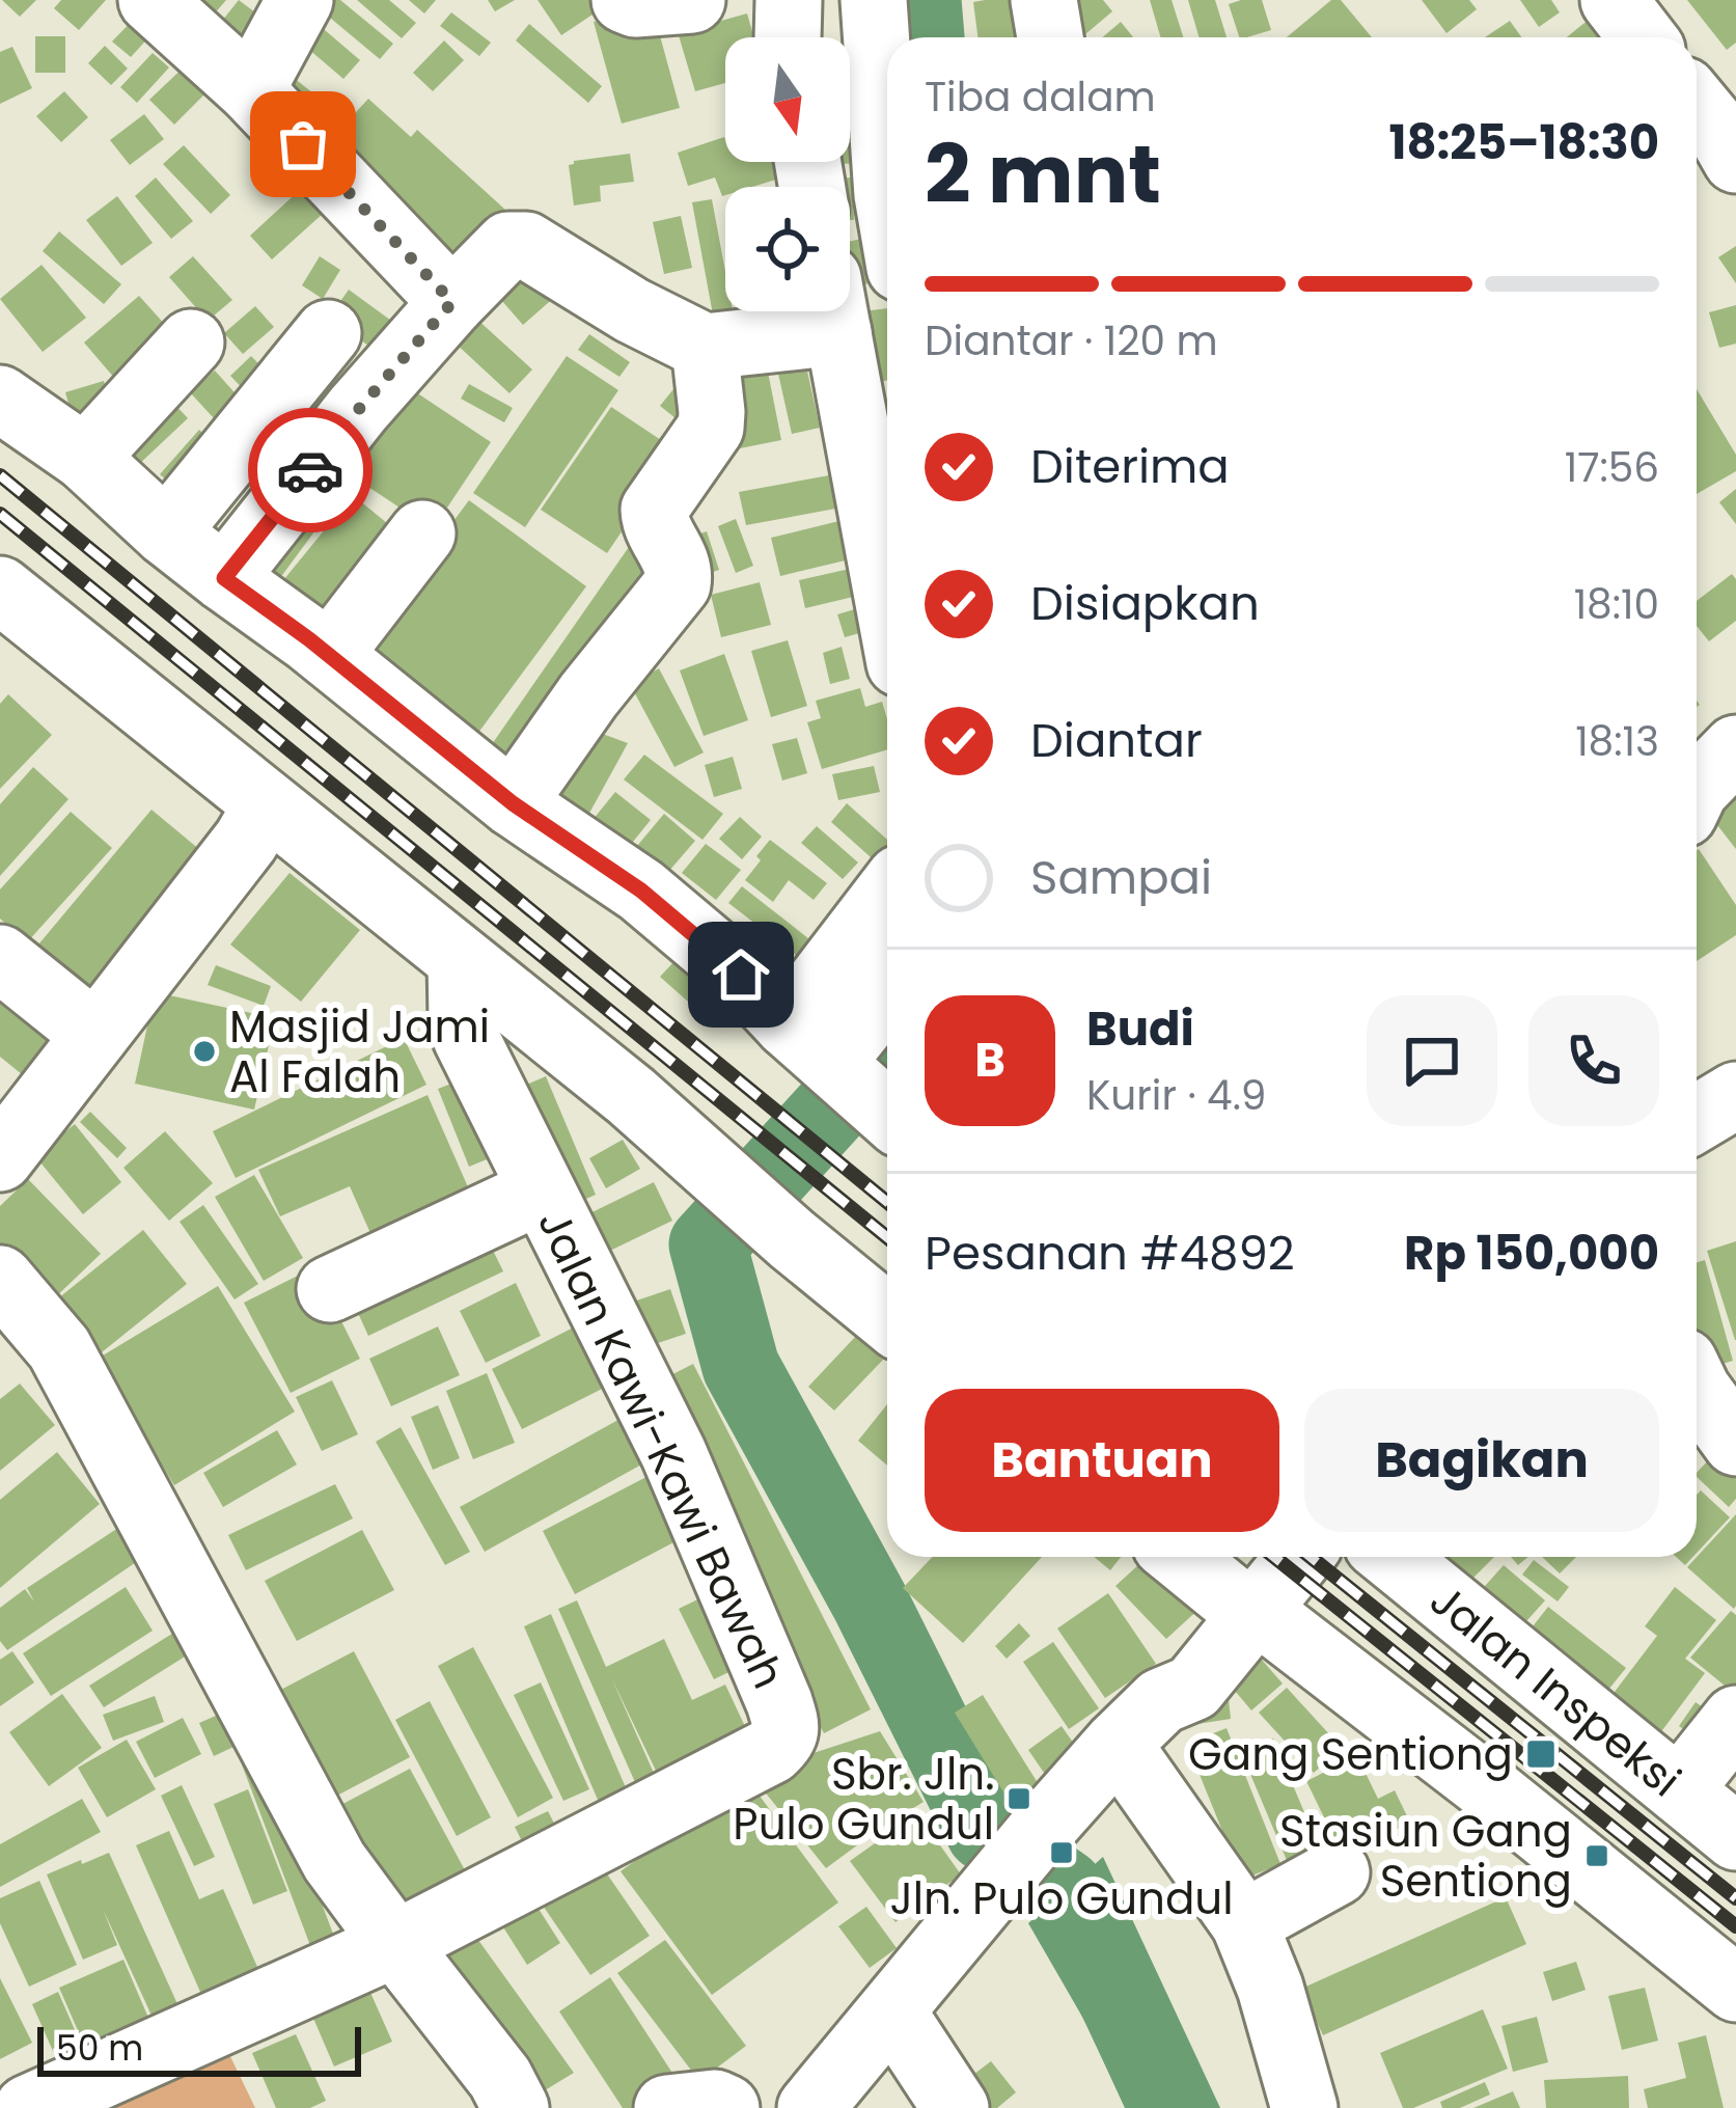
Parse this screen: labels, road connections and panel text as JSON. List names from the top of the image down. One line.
{"streets":{"street":["Jalan Kawi-Kawi Bawah","Jalan Inspeksi"]},"places":{"other":["Masjid Jami Al Falah"],"transit":["Gang Sentiong","Sbr. Jln. Pulo Gundul","Jln. Pulo Gundul","Stasiun Gang Sentiong"]},"scale_bar":"50 m","north":"bottom","page":{"heading":["2 mnt","Tiba dalam","18:25–18:30"],"panel":["Budi","Kurir · 4.9","Pesanan #4892","Rp 150,000"],"bar":"Diantar · 120 m","list":[["Diterima","17:56"],["Disiapkan","18:10"],["Diantar","18:13"],"Sampai"],"round":"B","buttons":["Bantuan","Bagikan"],"scale":"50 m"}}
